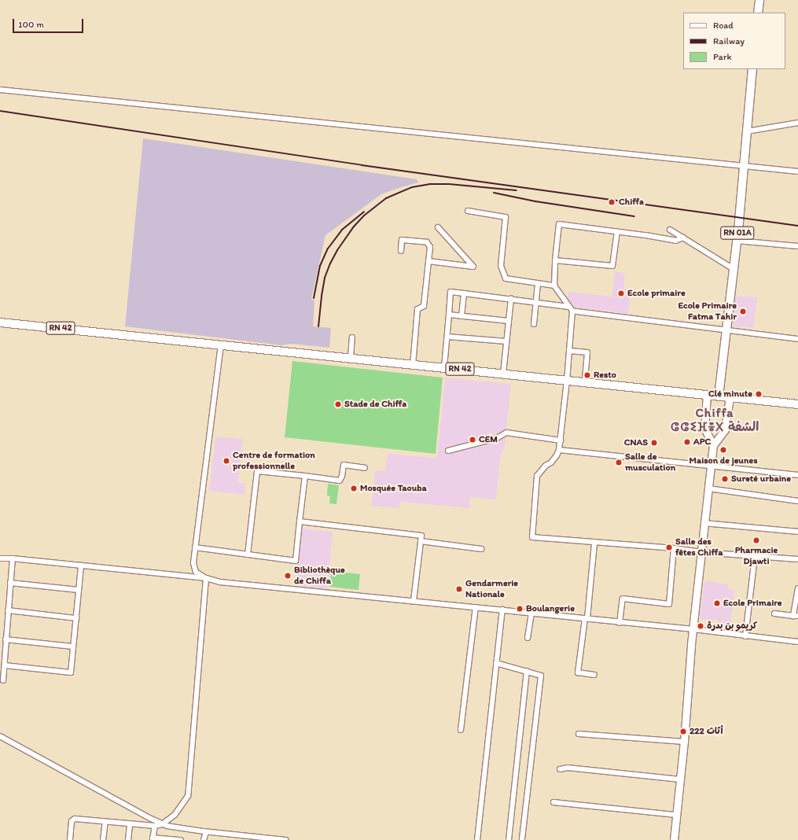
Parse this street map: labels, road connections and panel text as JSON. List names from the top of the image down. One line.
{"streets":{"main road":["RN 01A","RN 42"]},"crossings":[["RN 01A","RN 42"]],"districts":["Chiffa ⵛⵛⵉⴼⴻⵝ الشفة"],"places":["Chiffa","Ecole primaire","Ecole Primaire Fatma Tahir","Resto","Clé minute","Stade de Chiffa","CEM","APC","CNAS","Maison de jeunes","Centre de formation professionnelle","Salle de musculation","Sureté urbaine","Mosquée Taouba","Pharmacie Djawti","Salle des fêtes Chiffa","Bibliothèque de Chiffa","Gendarmerie Nationale","Ecole Primaire","Boulangerie","كريمو بن بدرة","أثاث 222"],"legend":["Road","Railway","Park"],"scale_bar":"100 m"}
